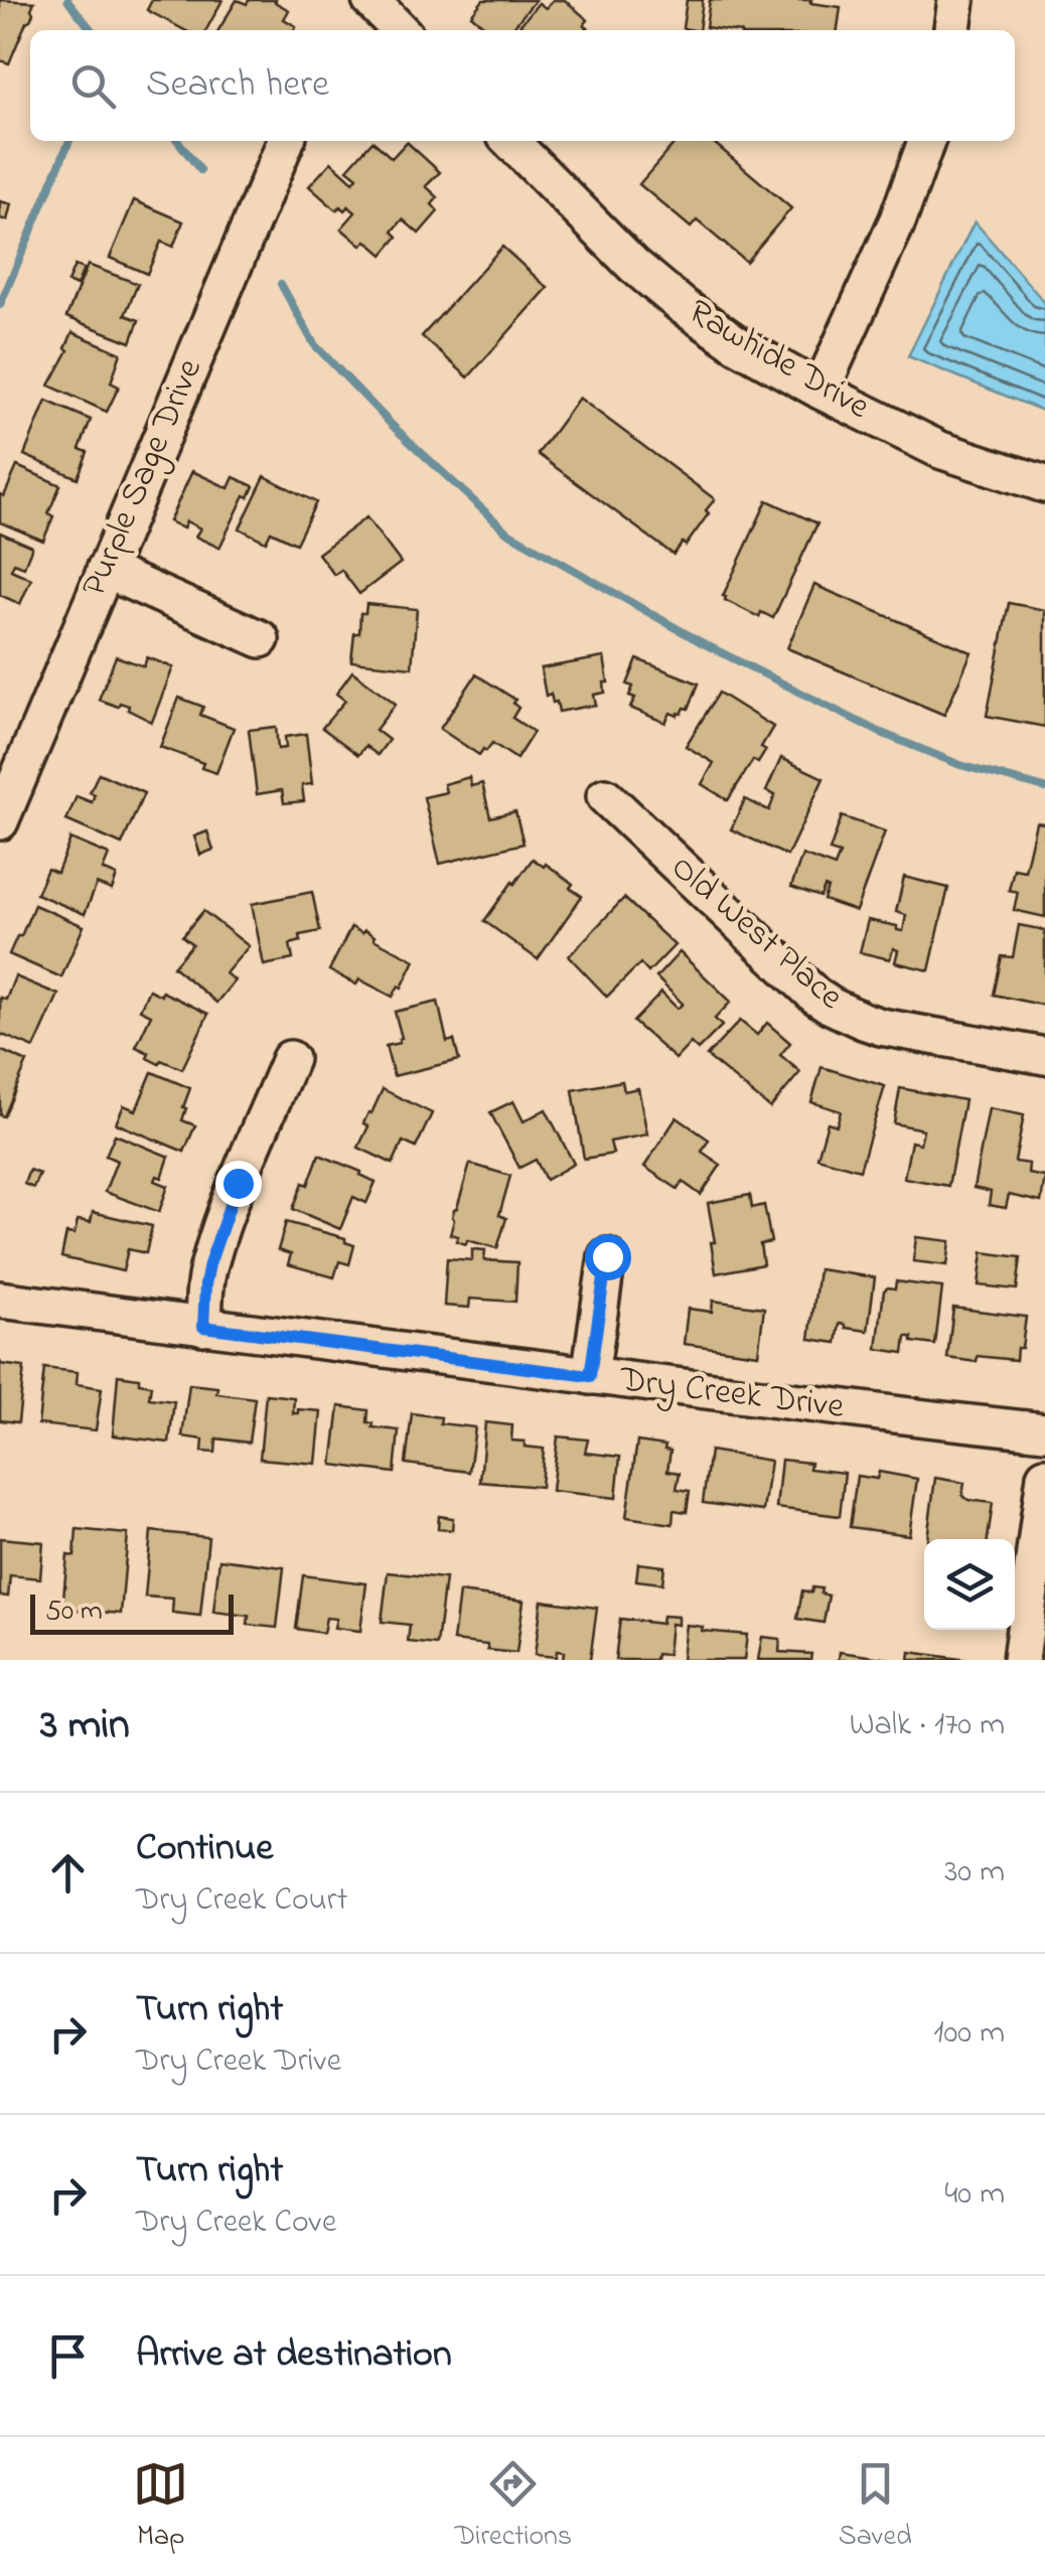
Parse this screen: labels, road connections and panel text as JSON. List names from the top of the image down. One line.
{"streets":{"street":["Rawhide Drive","Purple Sage Drive","Old West Place","Dry Creek Drive"]},"scale_bar":"50 m","page":{"search":"Search here","scale":"50 m","heading":["3 min","Walk · 170 m"],"list":[["Continue","Dry Creek Court","30 m"],["Turn right","Dry Creek Drive","100 m"],["Turn right","Dry Creek Cove","40 m"],"Arrive at destination"],"nav":["Map","Directions","Saved"]}}
